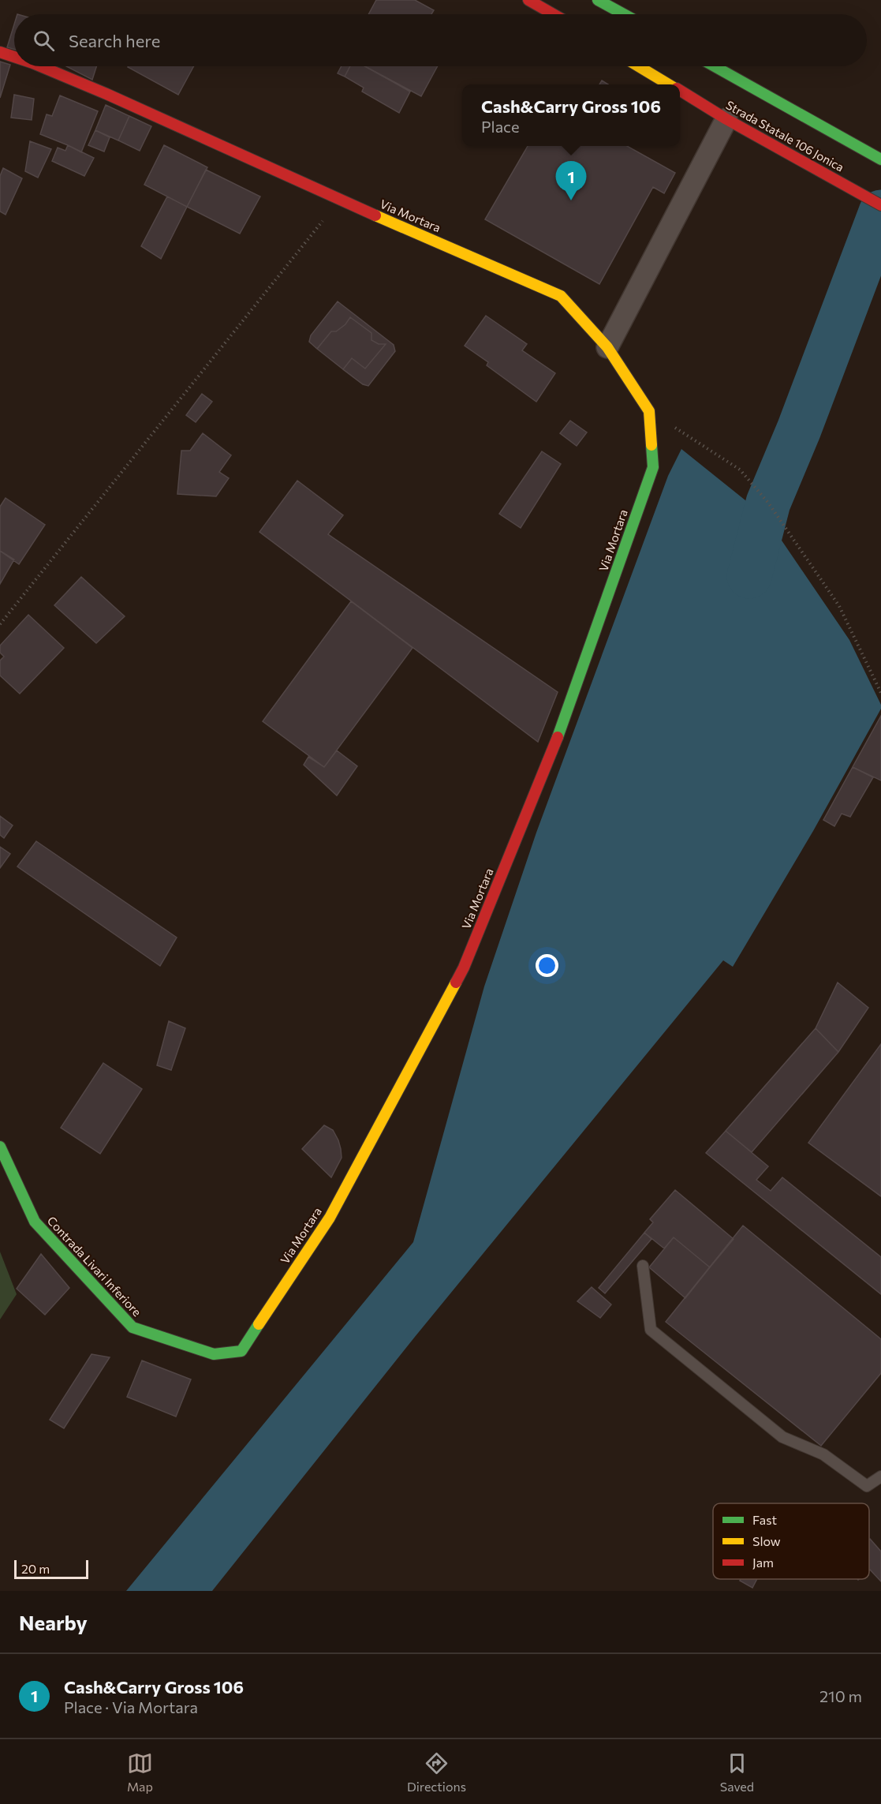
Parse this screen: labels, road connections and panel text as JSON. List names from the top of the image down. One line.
{"streets":{"main road":["Strada Statale 106 Jonica","Via Mortara","Contrada Livari Inferiore"]},"crossings":[["Via Mortara","Contrada Livari Inferiore"]],"legend":["Fast","Slow","Jam"],"scale_bar":"20 m","page":{"search":"Search here","popup":["Cash&Carry Gross 106","Place"],"pins":"1","scale":"20 m","heading":"Nearby","list":[{"mark":"1","name":"Cash&Carry Gross 106","note":"Place · Via Mortara","value":"210 m"}],"nav":["Map","Directions","Saved"]}}
